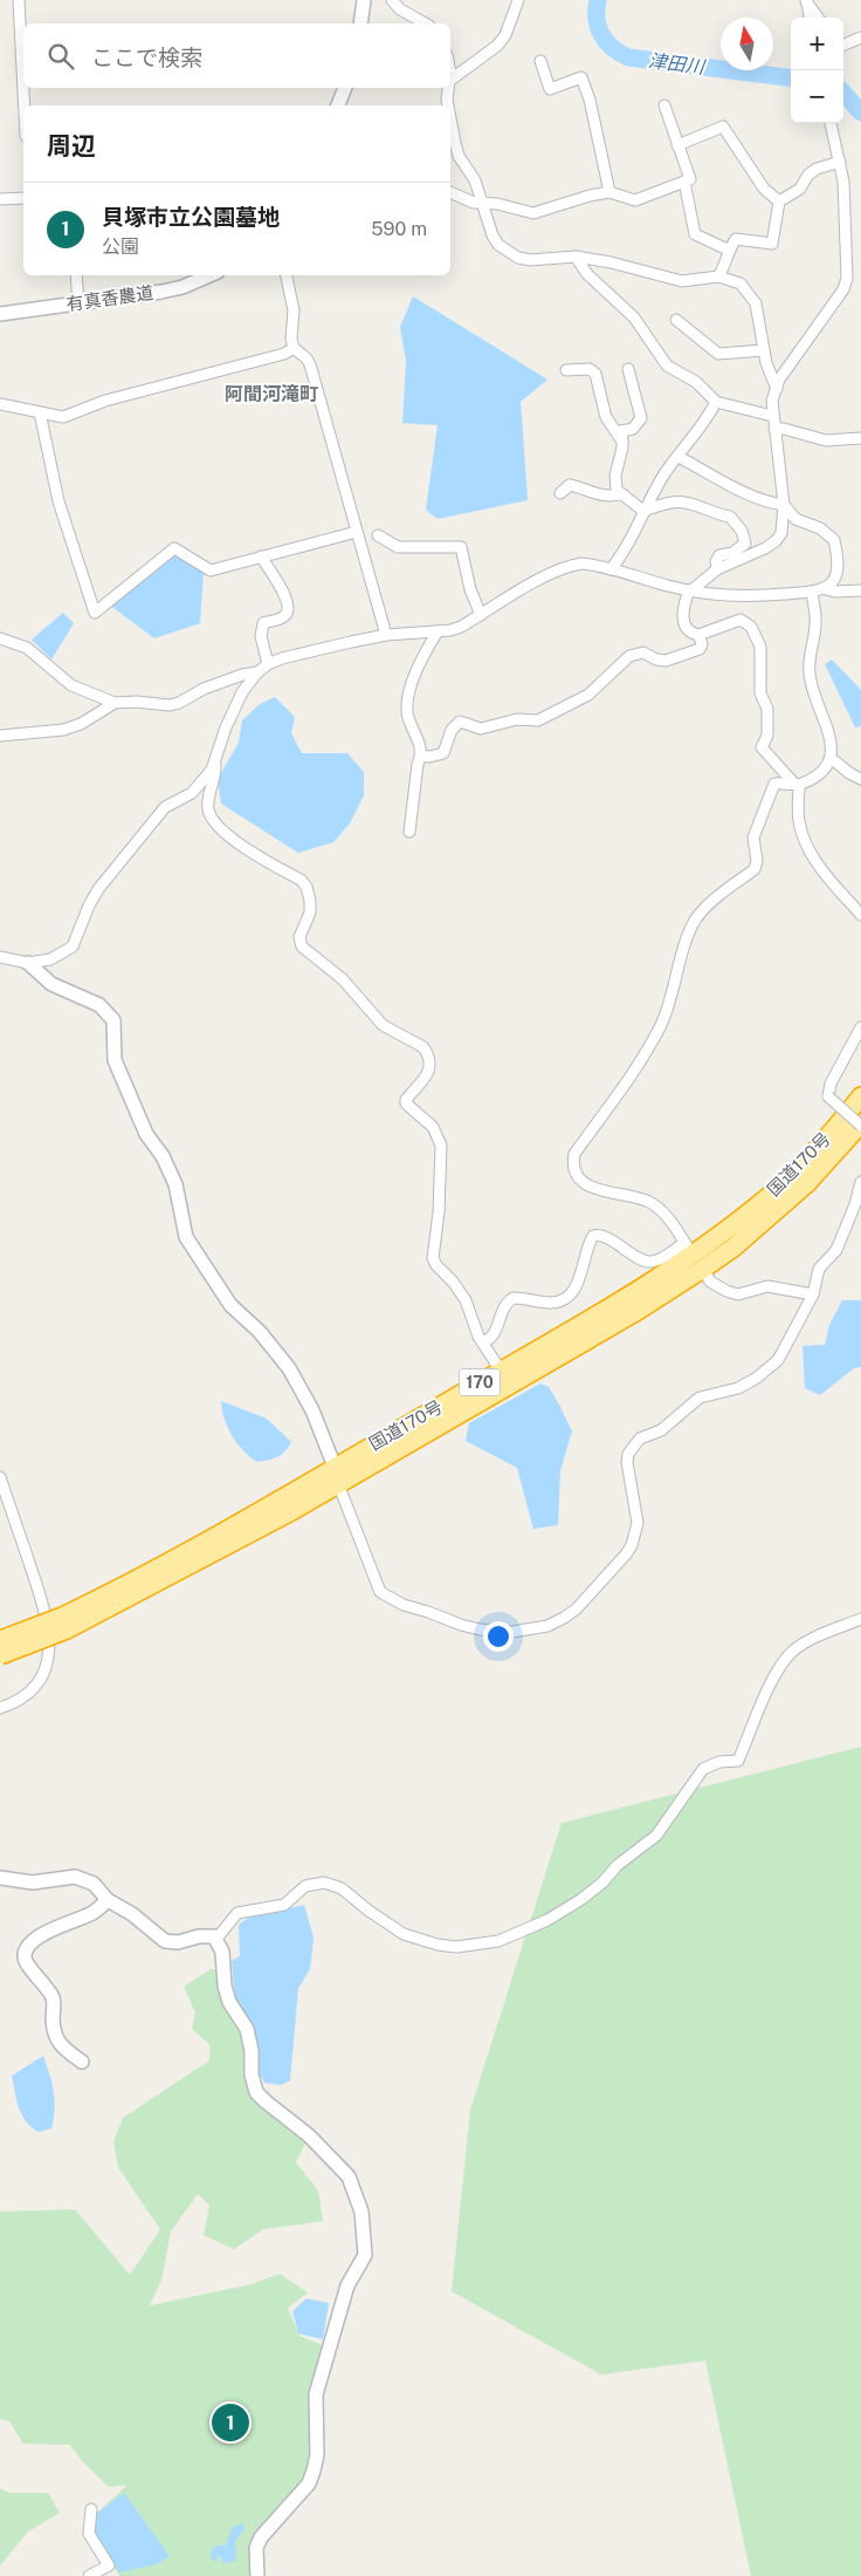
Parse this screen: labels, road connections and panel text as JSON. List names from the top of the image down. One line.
{"streets":{"highway":["国道170号","170"],"street":["有真香農道"]},"districts":["阿間河滝町"],"water":["津田川"],"north":"top","page":{"map_buttons":["+","−"],"search":"ここで検索","heading":"周辺","list":[{"mark":"1","name":"貝塚市立公園墓地","note":"公園","value":"590 m"}],"pins":"1"}}
